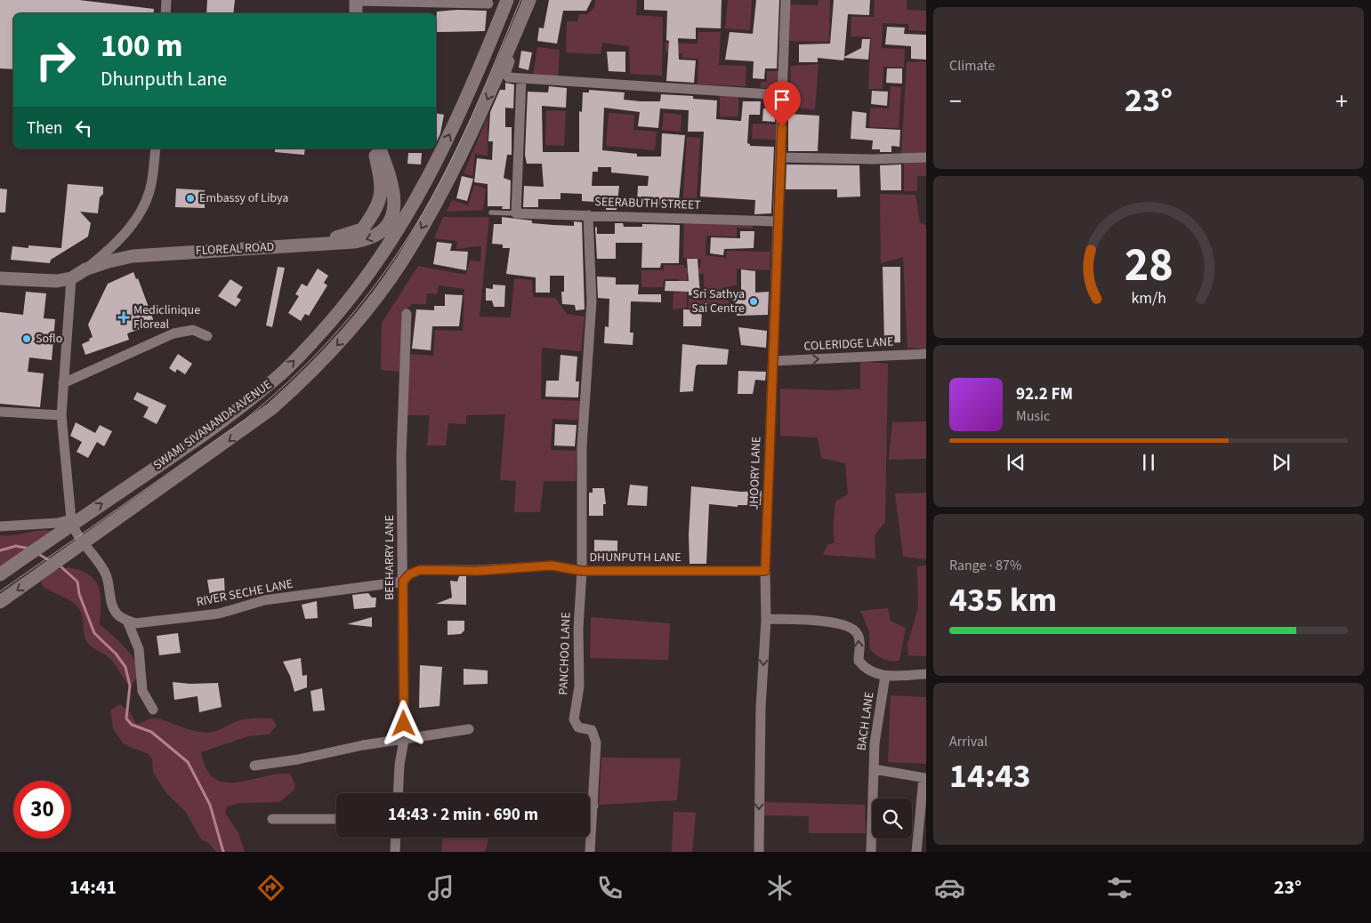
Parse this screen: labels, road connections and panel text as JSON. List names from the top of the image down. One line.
{"streets":{"street":["SEERABUTH STREET","FLOREAL ROAD","COLERIDGE LANE","SWAMI SIVANANDA AVENUE","JHOORY LANE","BEEHARRY LANE","DHUNPUTH LANE","RIVER SECHE LANE","PANCHOO LANE","BACH LANE"]},"crossings":[["SEERABUTH STREET","JHOORY LANE"],["COLERIDGE LANE","JHOORY LANE"],["JHOORY LANE","DHUNPUTH LANE"],["BEEHARRY LANE","DHUNPUTH LANE"],["BEEHARRY LANE","RIVER SECHE LANE"],["DHUNPUTH LANE","RIVER SECHE LANE"],["DHUNPUTH LANE","PANCHOO LANE"]],"one_way":["COLERIDGE LANE"],"places":{"other":["Embassy of Libya","Sri Sathya Sai Centre","Soflo"],"health":["Mediclinique Floreal"]},"page":{"tile":["Climate",["Range · 87%","435 km"],["Arrival","14:43"]],"turn":["100 m","Dhunputh Lane"],"heat":["−","23°","+"],"then":"Then","song":["92.2 FM","Music"],"limit":"30","trip":"14:43 · 2 min · 690 m","tabs":["14:41","23°"],"gauge":["28","km/h"]}}
